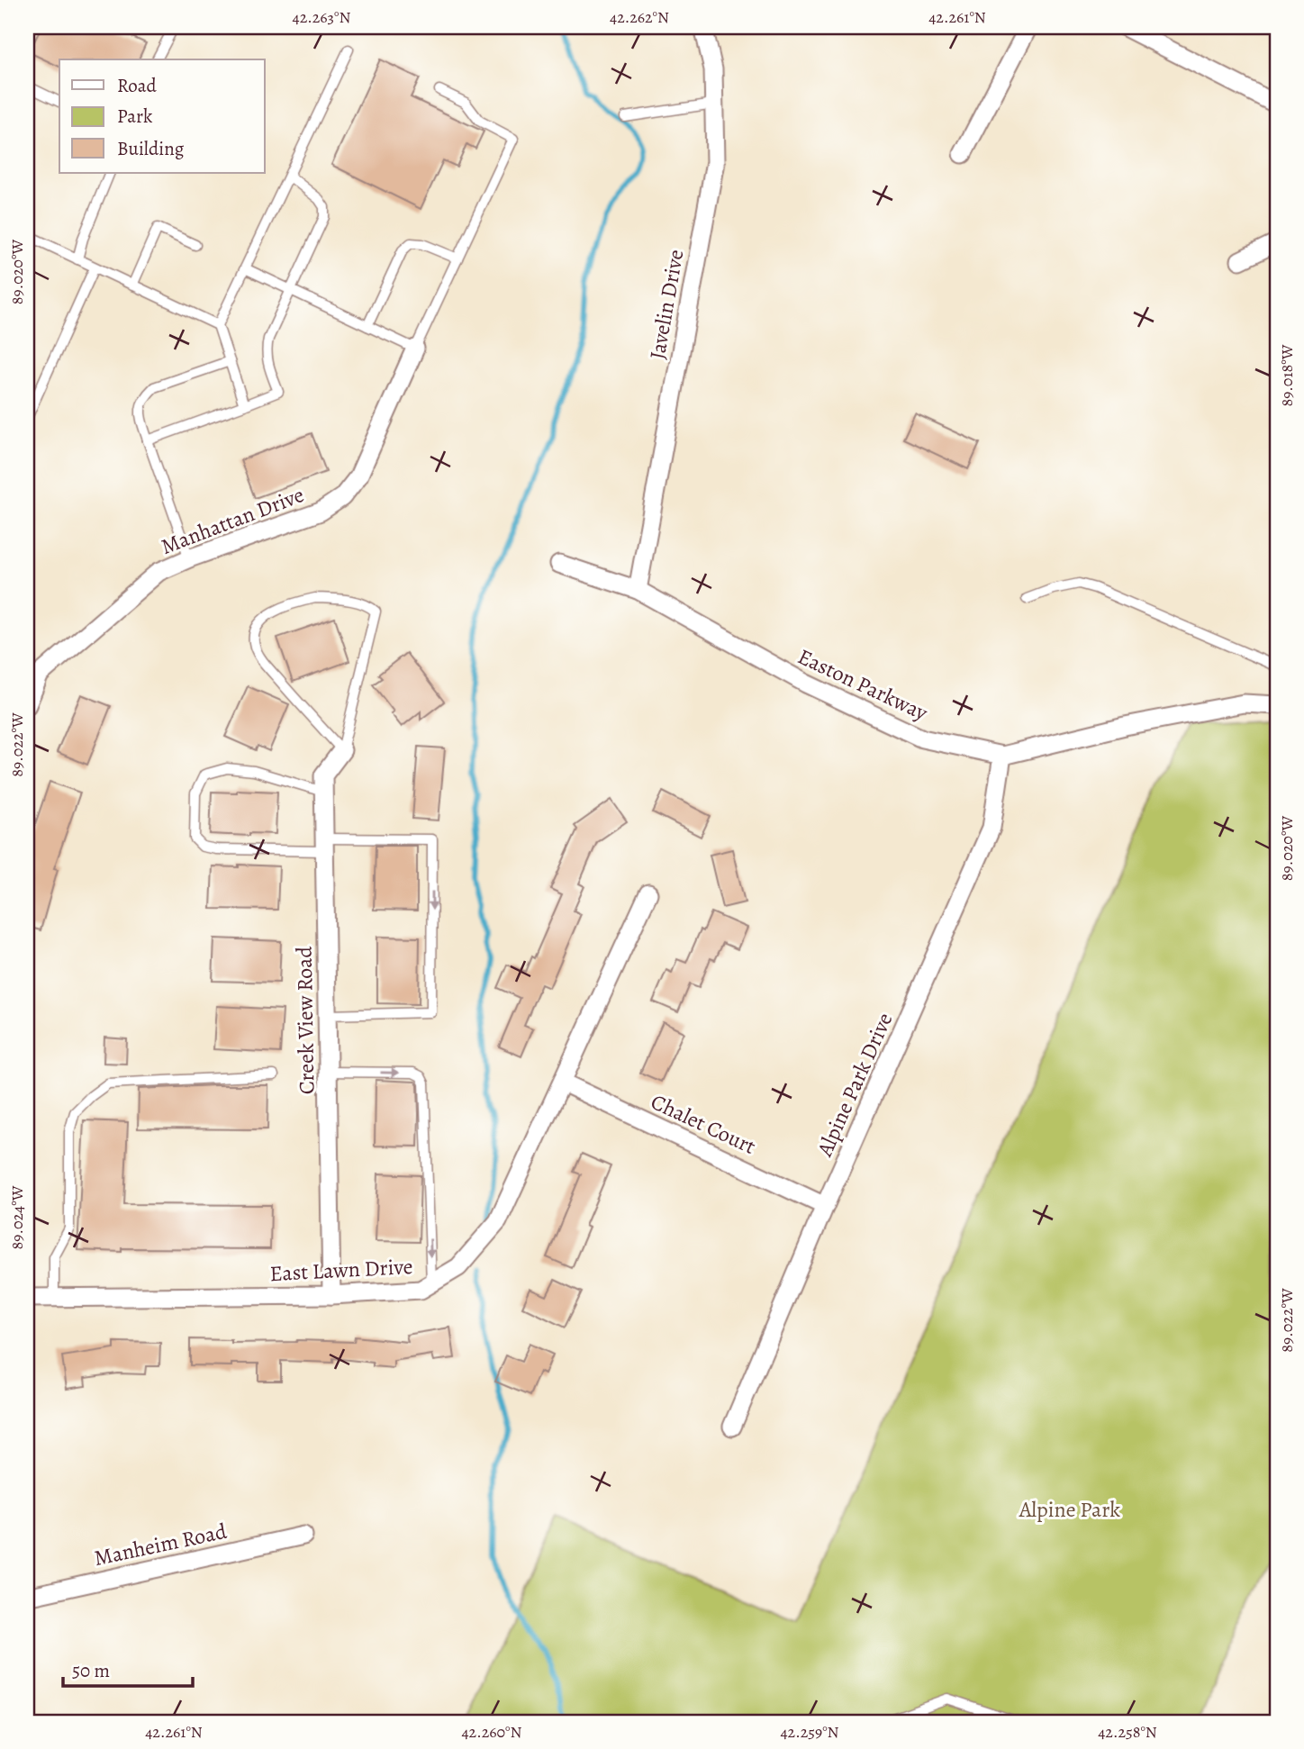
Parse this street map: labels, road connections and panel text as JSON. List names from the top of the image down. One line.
{"streets":{"street":["Javelin Drive","Manhattan Drive","Easton Parkway","Creek View Road","Alpine Park Drive","Chalet Court","East Lawn Drive","Manheim Road"]},"crossings":[["Javelin Drive","Easton Parkway"],["Easton Parkway","Alpine Park Drive"],["Creek View Road","East Lawn Drive"],["Alpine Park Drive","Chalet Court"],["Chalet Court","East Lawn Drive"]],"parks":["Alpine Park"],"legend":["Road","Park","Building"],"scale_bar":"50 m","coordinates":["42.263°N","42.262°N","42.261°N","89.020°W","89.018°W","89.022°W","89.024°W","42.260°N","42.259°N","42.258°N"]}
